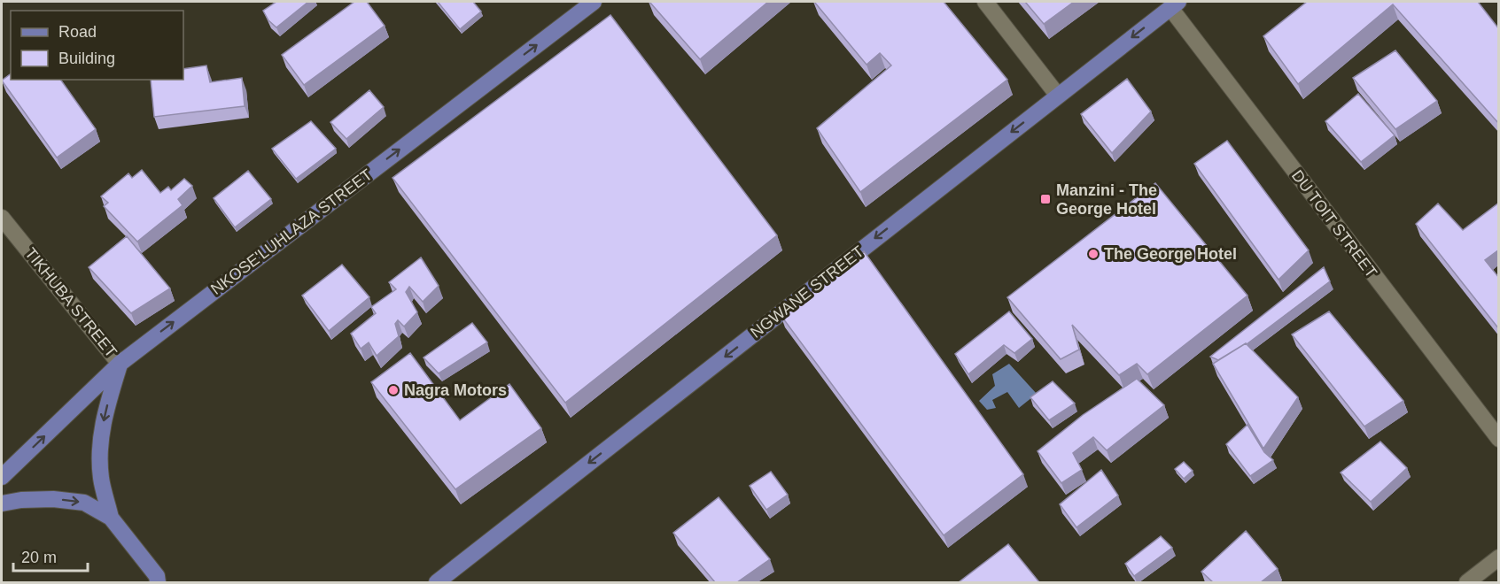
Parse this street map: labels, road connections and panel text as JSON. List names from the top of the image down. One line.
{"streets":{"main road":["NKOSE'LUHLAZA STREET","NGWANE STREET"],"street":["DU TOIT STREET","TIKHUBA STREET"]},"crossings":[["DU TOIT STREET","NGWANE STREET"],["NKOSE'LUHLAZA STREET","TIKHUBA STREET"]],"one_way":["NKOSE'LUHLAZA STREET","NGWANE STREET"],"places":{"transit":["Manzini - The George Hotel"],"other":["The George Hotel","Nagra Motors"]},"legend":["Road","Building"],"scale_bar":"20 m"}
